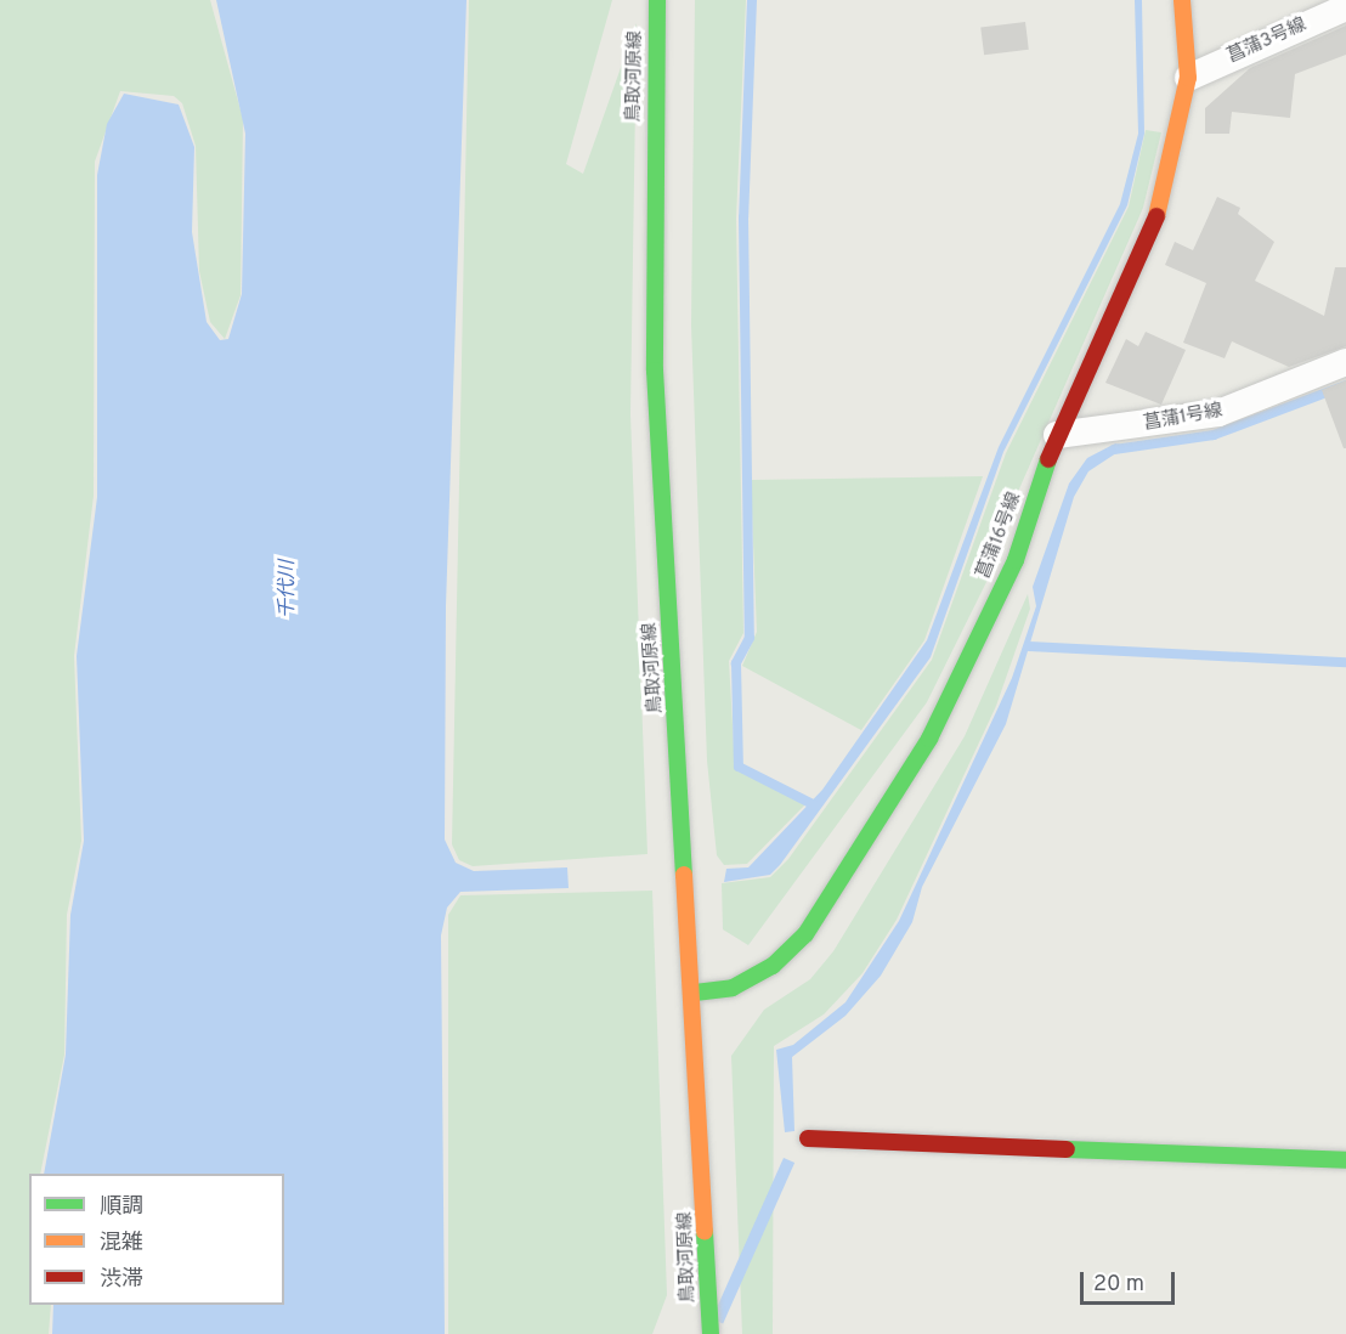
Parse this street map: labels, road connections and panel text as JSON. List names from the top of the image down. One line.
{"streets":{"street":["菖蒲3号線","鳥取河原線","菖蒲1号線","菖蒲16号線"]},"crossings":[["菖蒲3号線","菖蒲16号線"],["鳥取河原線","菖蒲16号線"],["菖蒲1号線","菖蒲16号線"]],"water":["千代川"],"legend":["順調","混雑","渋滞"],"scale_bar":"20 m"}
